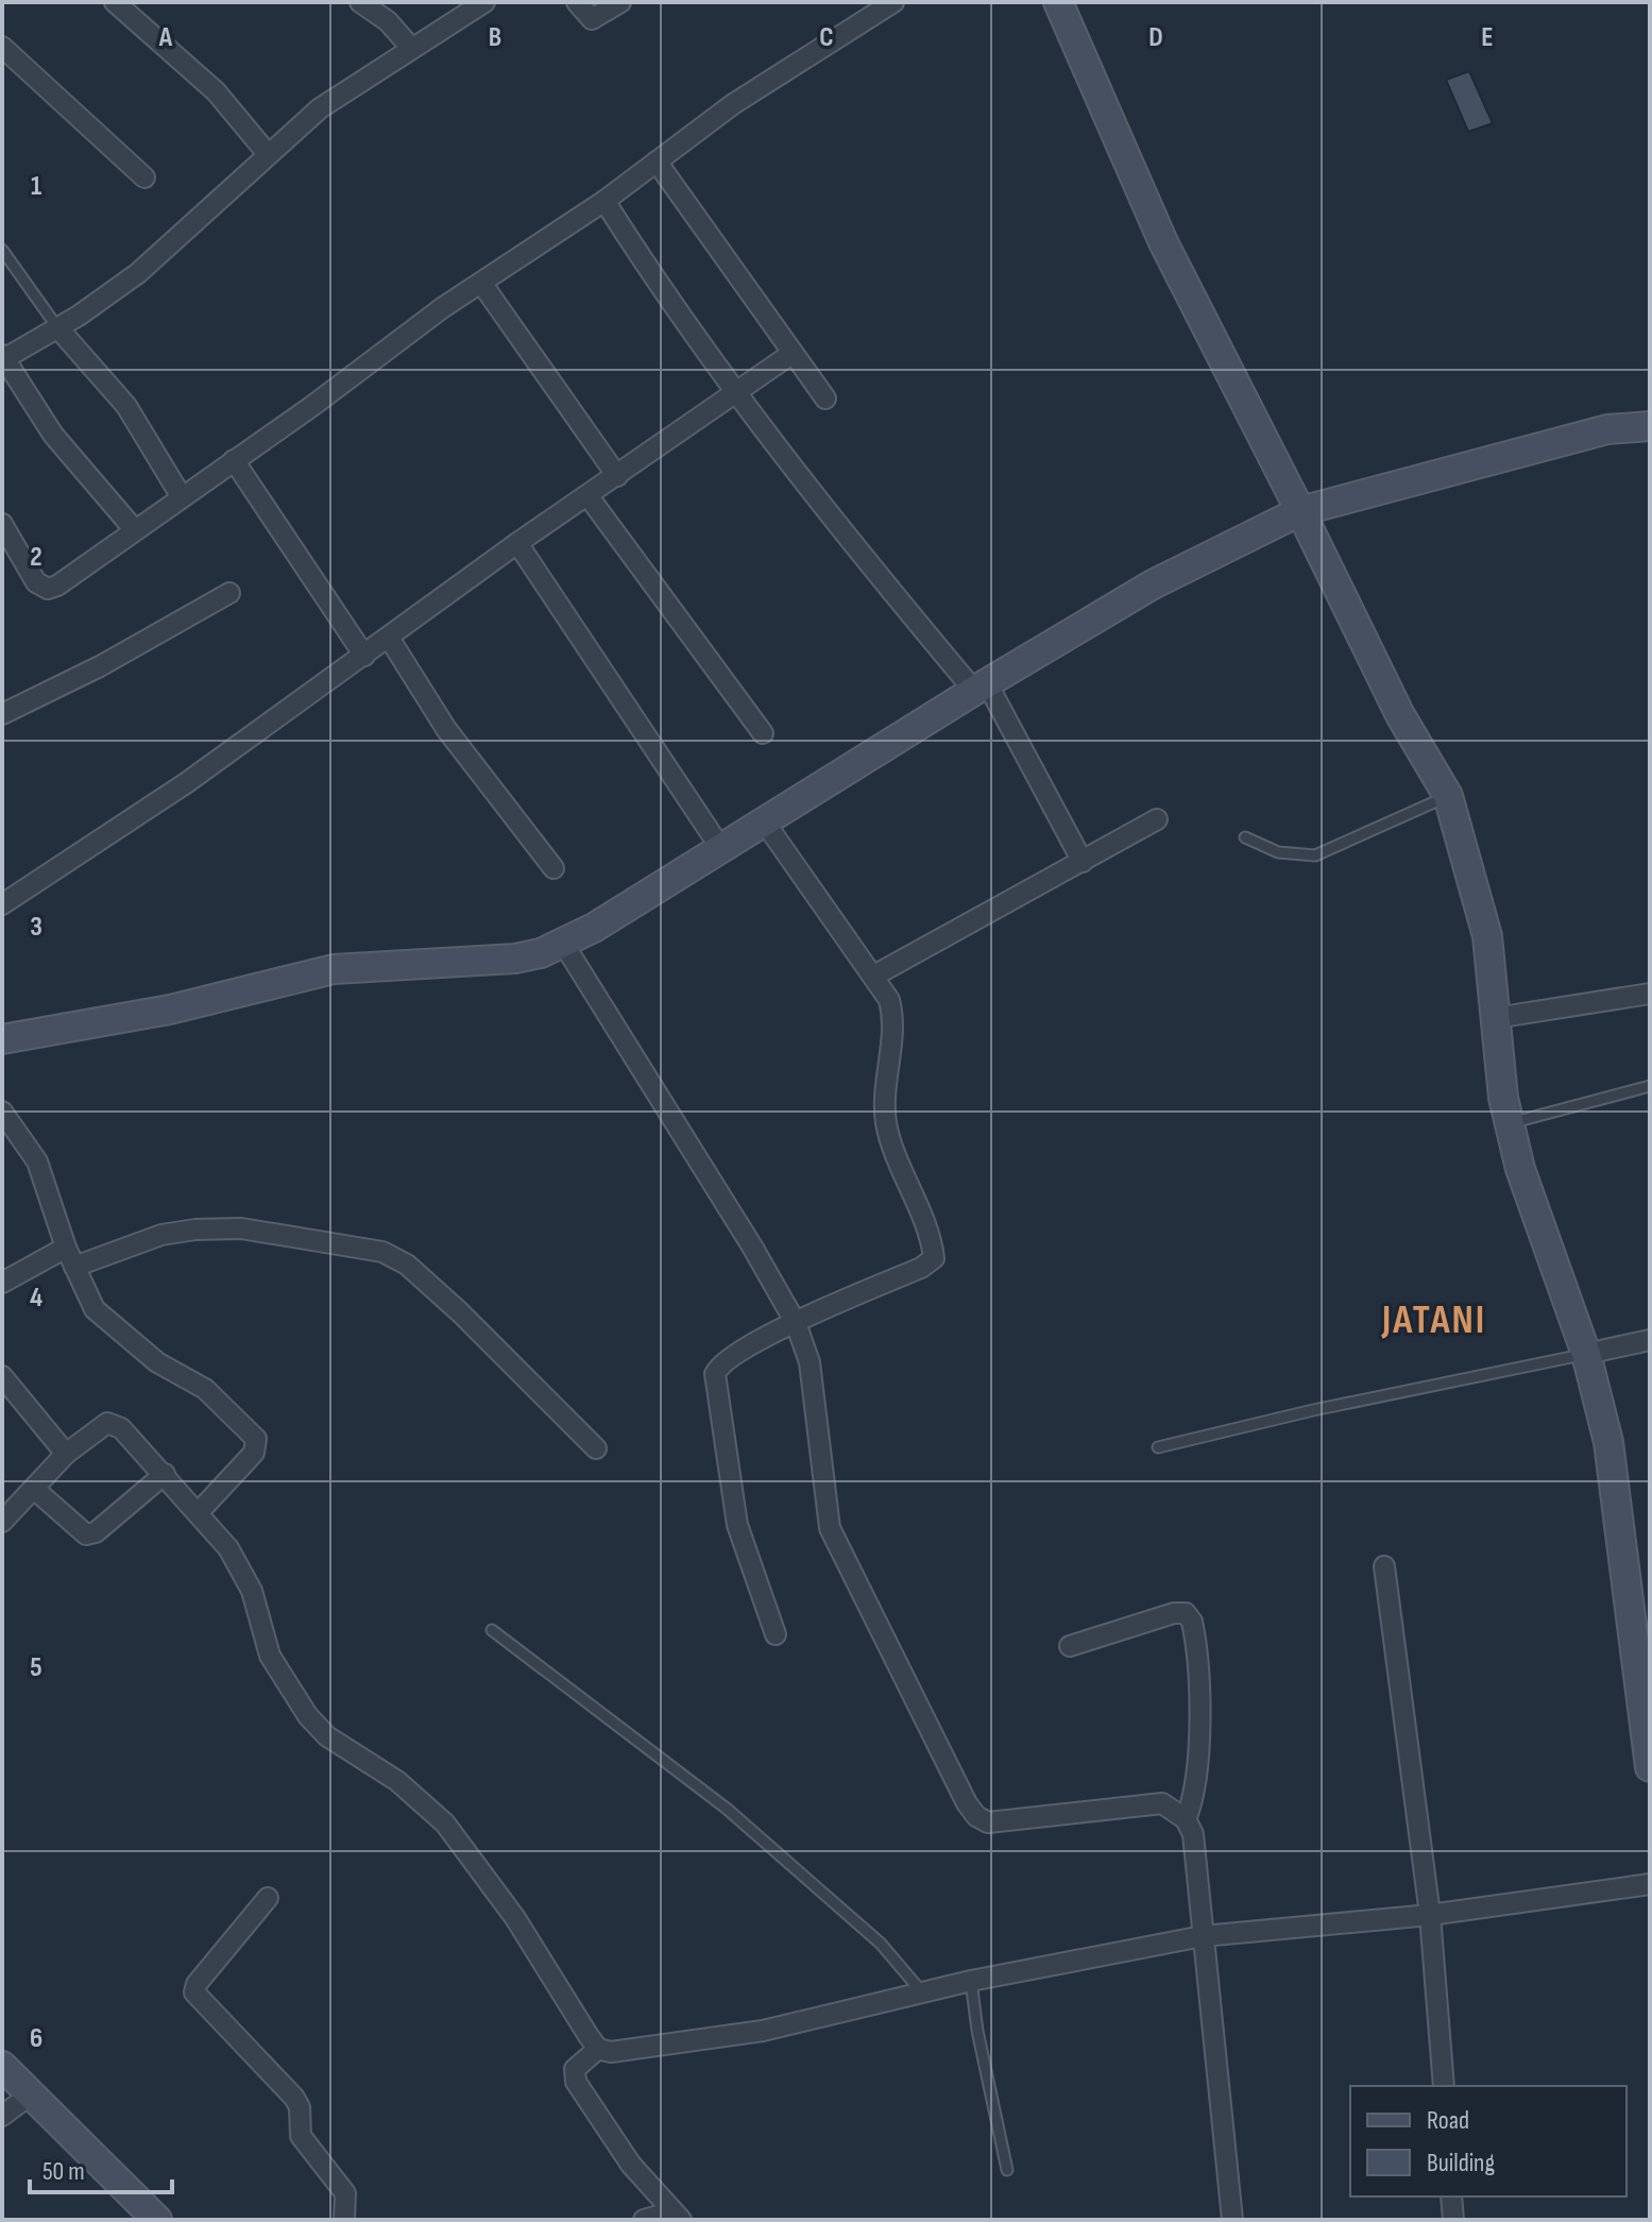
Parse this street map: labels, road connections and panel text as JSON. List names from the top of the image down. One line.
{"districts":["JATANI"],"legend":["Road","Building"],"scale_bar":"50 m","grid":{"columns":["A","B","C","D","E"],"rows":["1","2","3","4","5","6"]}}
